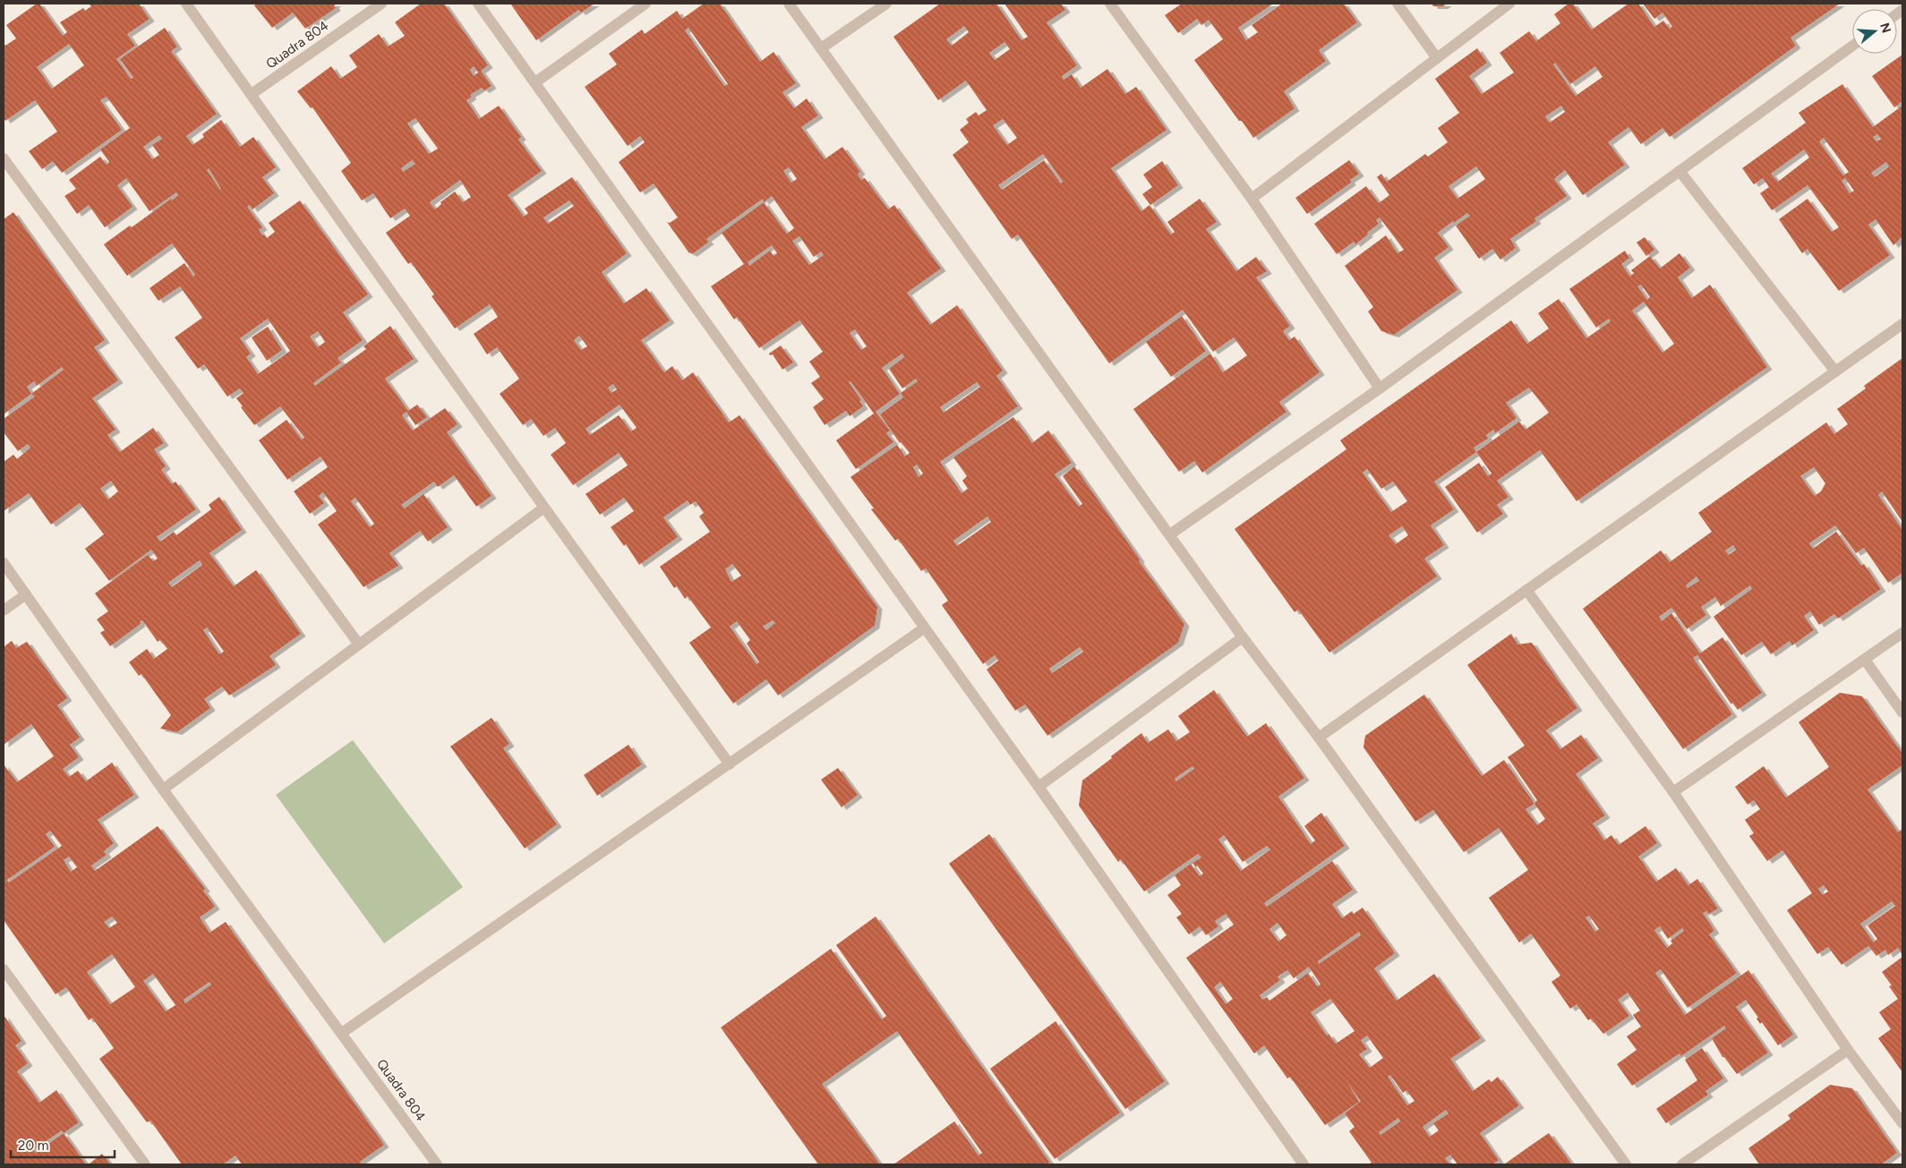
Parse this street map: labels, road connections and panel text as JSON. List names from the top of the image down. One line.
{"streets":{"street":["Quadra 804"]},"scale_bar":"20 m","north":"right"}
